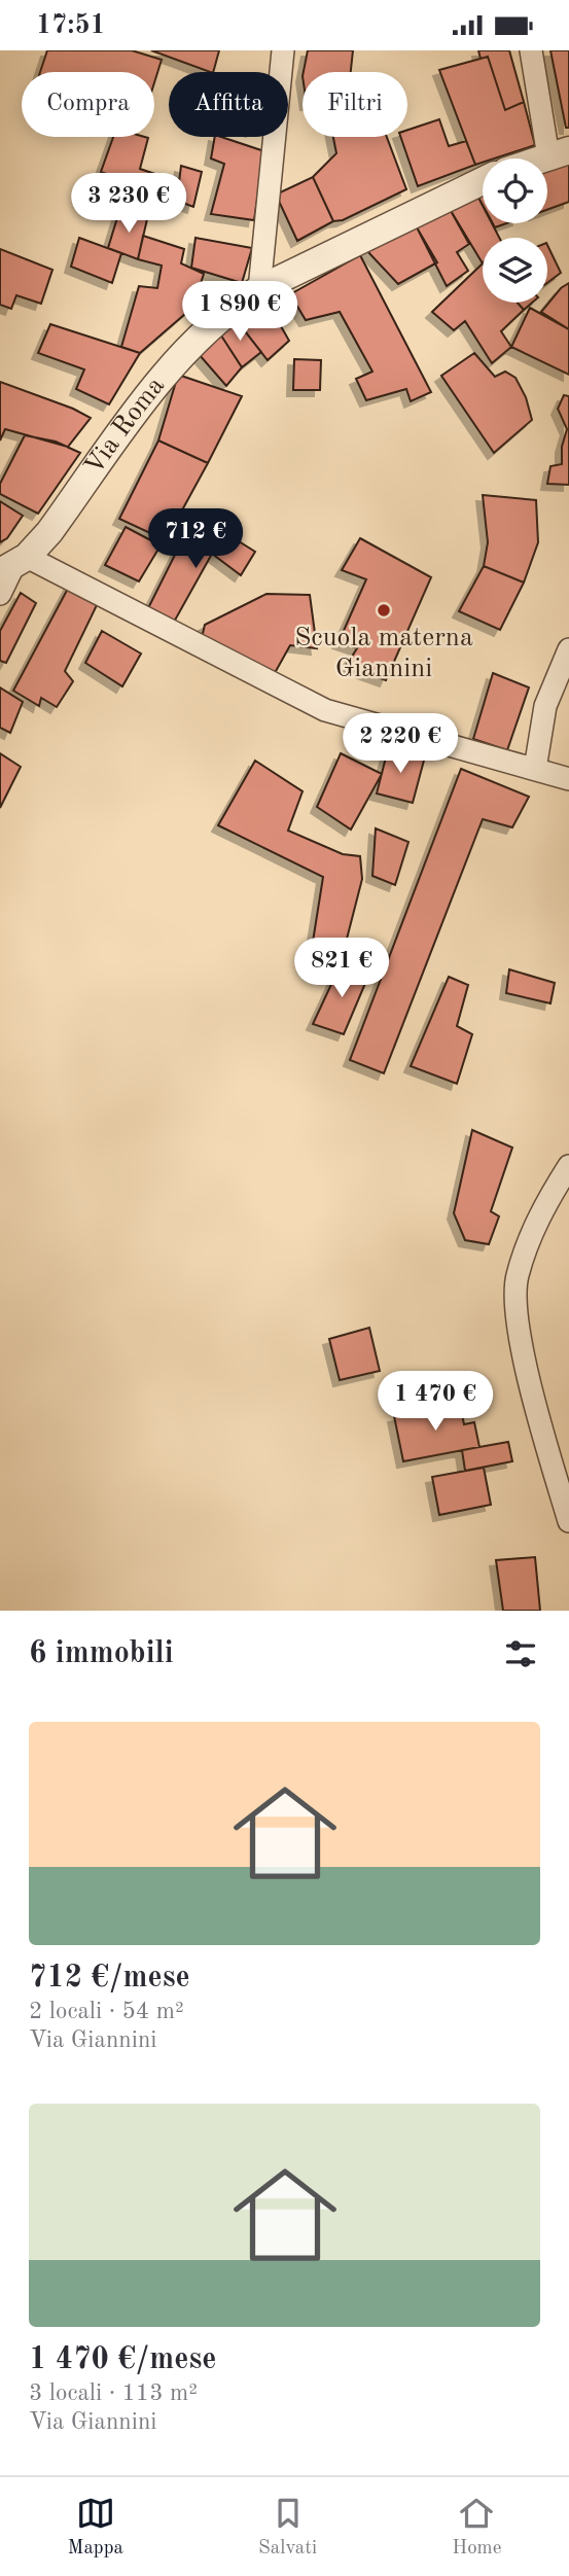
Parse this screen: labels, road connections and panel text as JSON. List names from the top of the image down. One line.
{"streets":{"street":["Via Roma"]},"places":["Scuola materna Giannini"],"page":{"status":"17:51","chip":["Compra","Affitta","Filtri"],"price":["3 230 €","1 890 €","712 €","2 220 €","821 €","1 470 €"],"heading":"6 immobili","list":[{"name":"712 €/mese","note":"2 locali · 54 m² · Via Giannini"},{"name":"1 470 €/mese","note":"3 locali · 113 m² · Via Giannini"}],"tabs":["Mappa","Salvati","Home"]}}
